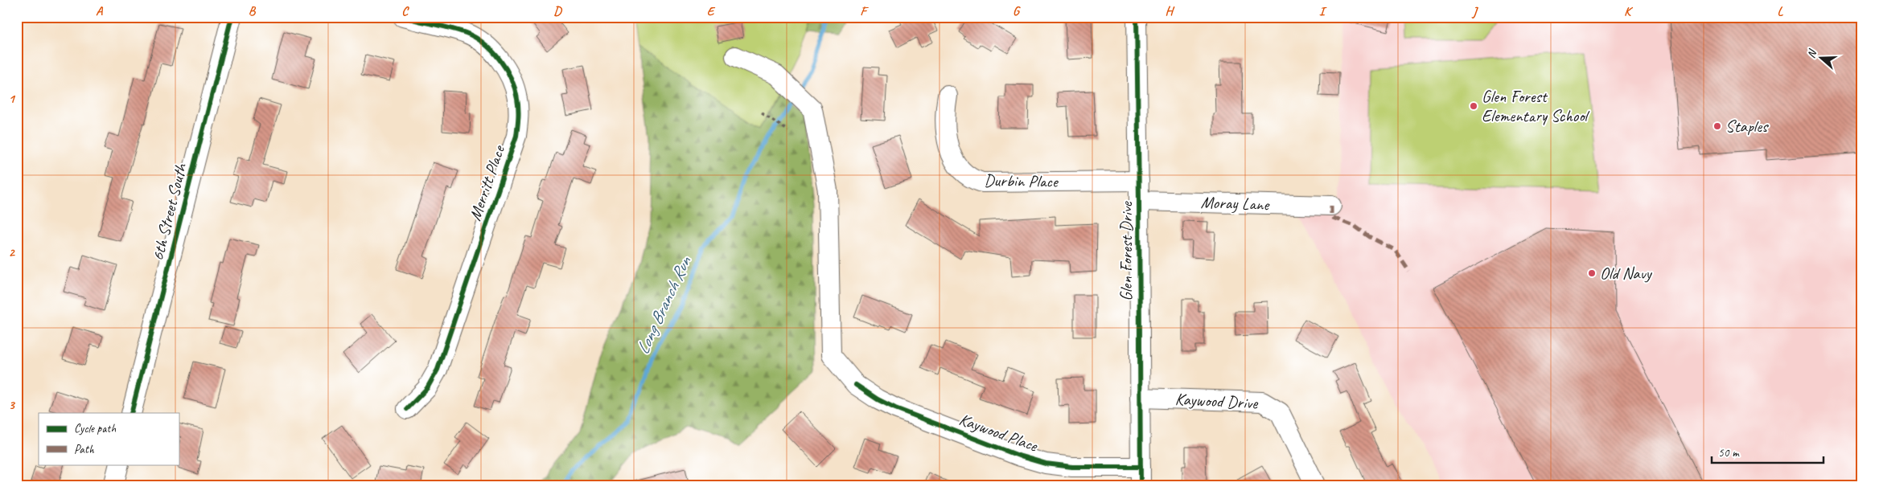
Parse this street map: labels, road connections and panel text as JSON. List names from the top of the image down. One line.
{"streets":{"street":["Durbin Place","Merritt Place","Moray Lane","6th Street South","Glen Forest Drive","Kaywood Drive","Kaywood Place"]},"crossings":[["Durbin Place","Glen Forest Drive"],["Moray Lane","Glen Forest Drive"],["Glen Forest Drive","Kaywood Drive"],["Glen Forest Drive","Kaywood Place"]],"water":["Long Branch Run"],"places":["Glen Forest Elementary School","Staples","Old Navy"],"legend":["Cycle path","Path"],"scale_bar":"50 m","north":"left","grid":{"columns":["A","B","C","D","E","F","G","H","I","J","K","L"],"rows":["1","2","3"]}}
